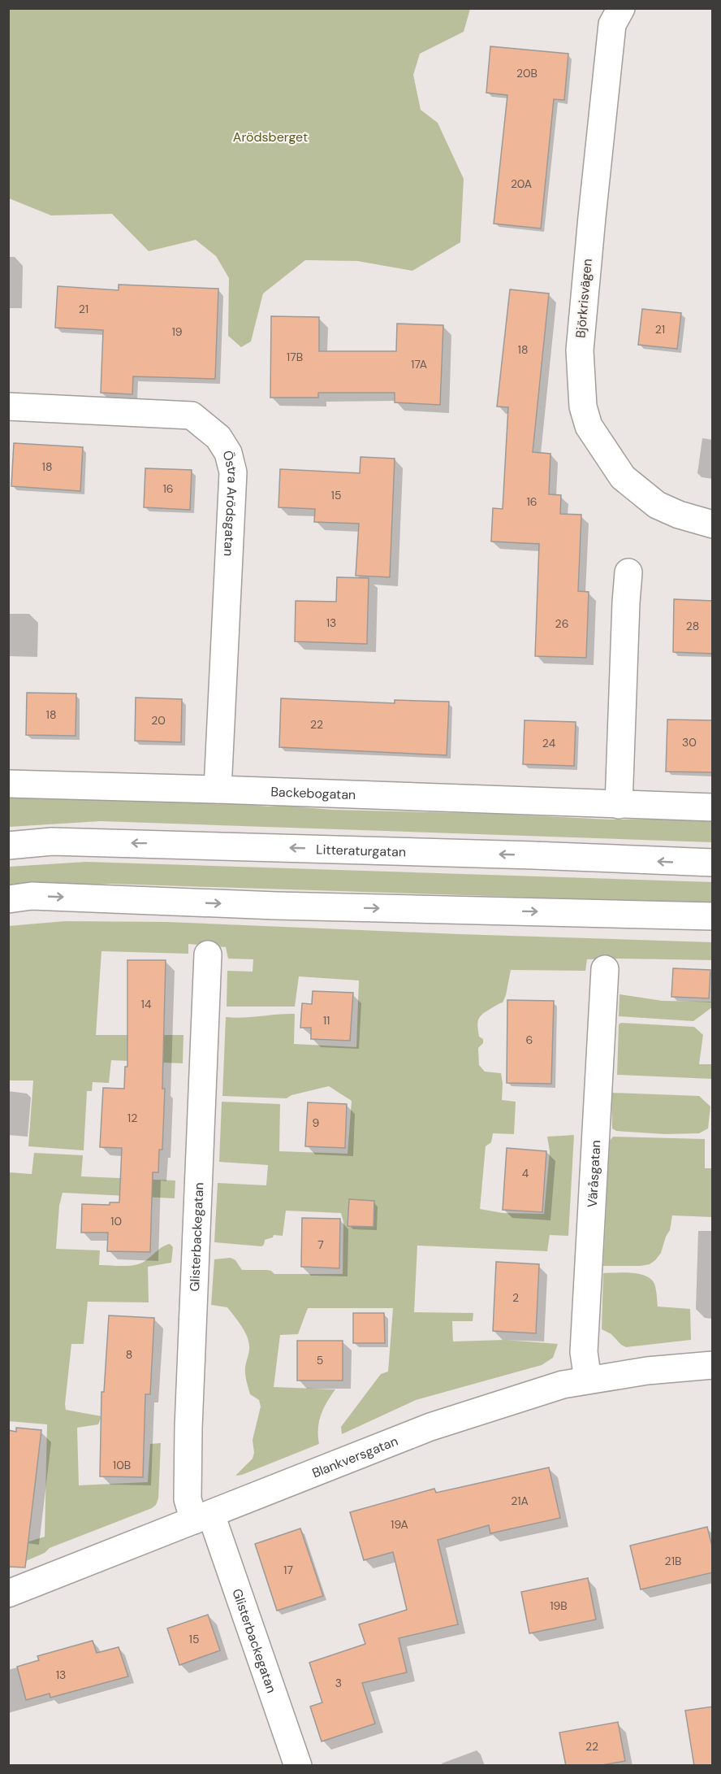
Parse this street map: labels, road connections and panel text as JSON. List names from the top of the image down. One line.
{"streets":{"street":["Björkrisvägen","Östra Arödsgatan","Backebogatan","Litteraturgatan","Väråsgatan","Glisterbackegatan","Blankversgatan"]},"crossings":[["Östra Arödsgatan","Backebogatan"],["Väråsgatan","Blankversgatan"],["Glisterbackegatan","Blankversgatan"]],"parks":["Arödsberget"],"house_numbers":["20B","20A","21","21","19","18","17B","17A","18","16","15","16","13","26","28","18","20","22","30","24","14","11","6","12","9","4","10","7","2","8","5","10B","21A","19A","21B","17","19B","15","13","3","22"]}
